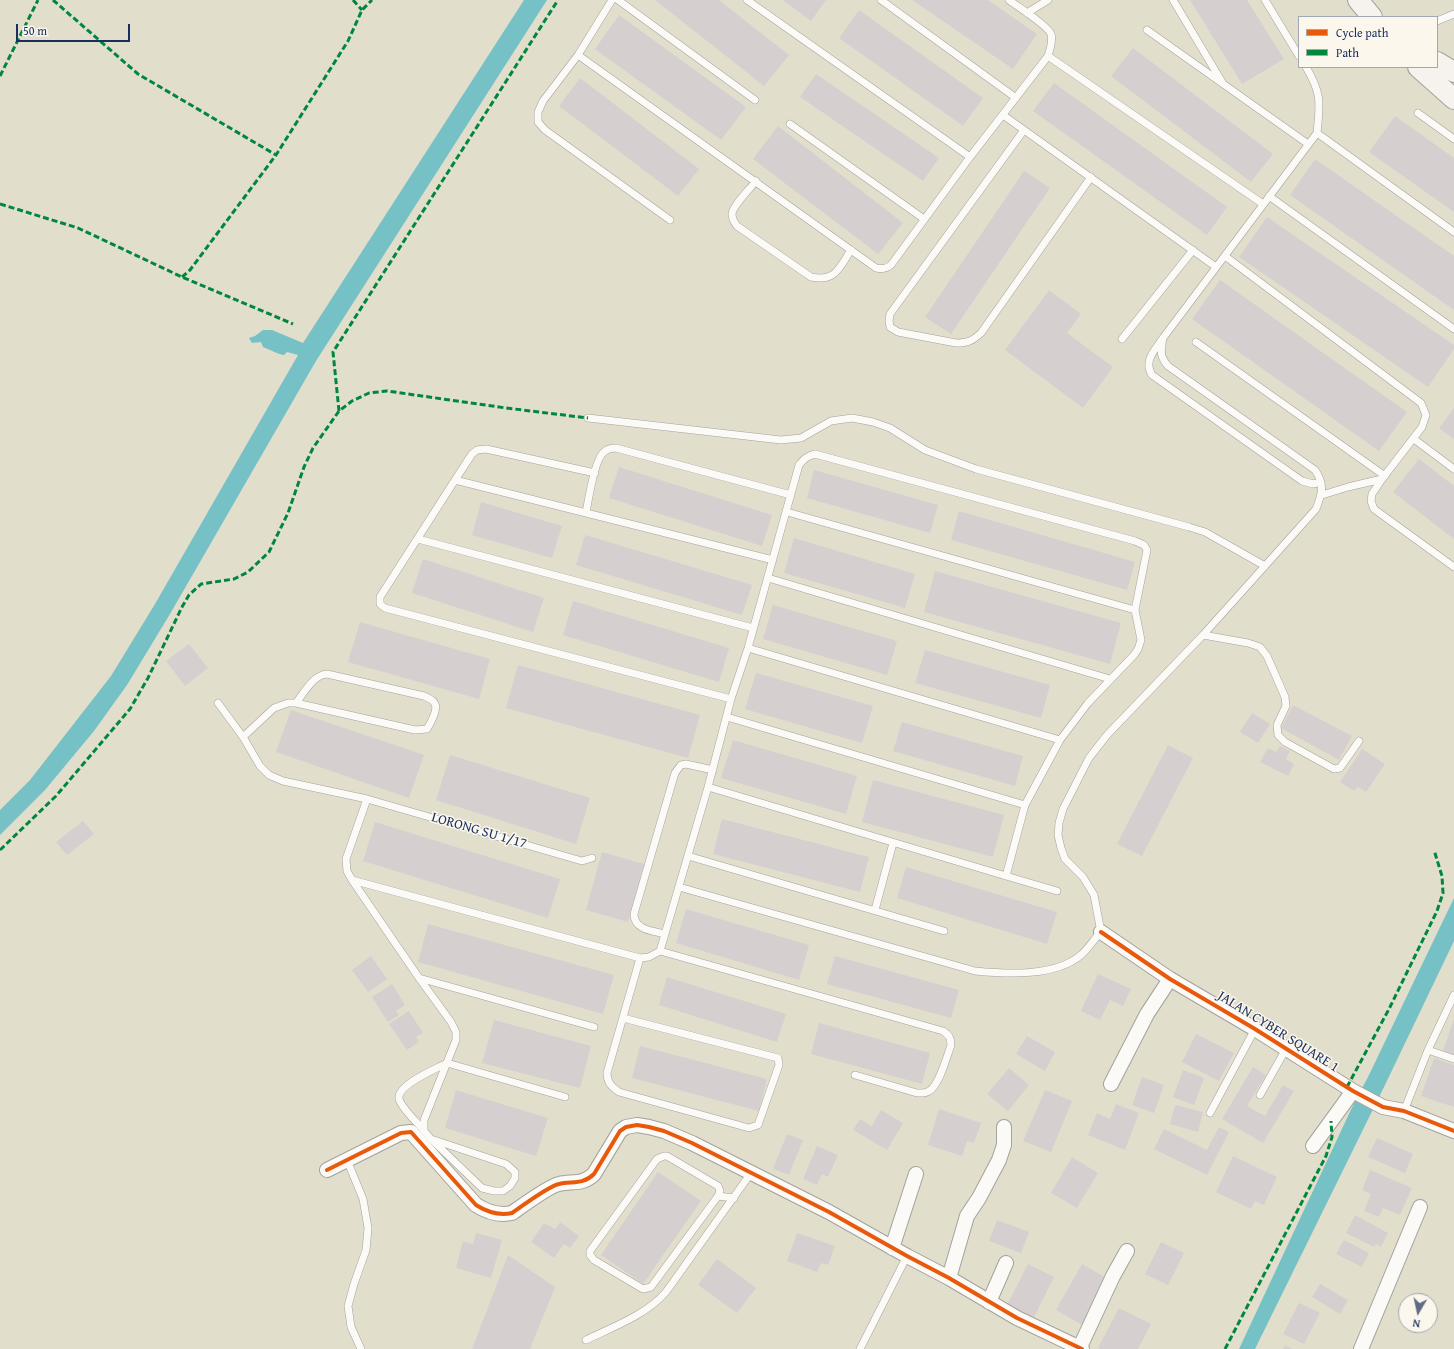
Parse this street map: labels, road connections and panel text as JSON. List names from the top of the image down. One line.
{"streets":{"street":["JALAN CYBER SQUARE 1"],"lane":["LORONG SU 1/17"]},"legend":["Cycle path","Path"],"scale_bar":"50 m","north":"bottom"}
